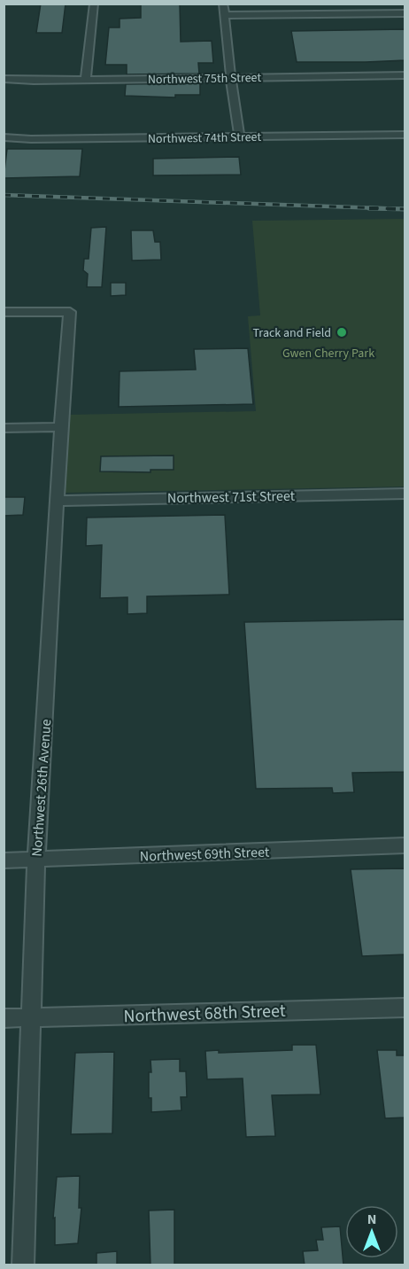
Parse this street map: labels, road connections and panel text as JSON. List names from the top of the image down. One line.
{"streets":{"street":["Northwest 75th Street","Northwest 74th Street","Northwest 71st Street","Northwest 26th Avenue","Northwest 69th Street","Northwest 68th Street"]},"crossings":[["Northwest 71st Street","Northwest 26th Avenue"],["Northwest 26th Avenue","Northwest 69th Street"],["Northwest 26th Avenue","Northwest 68th Street"]],"parks":["Gwen Cherry Park"],"places":["Track and Field"],"north":"top"}
